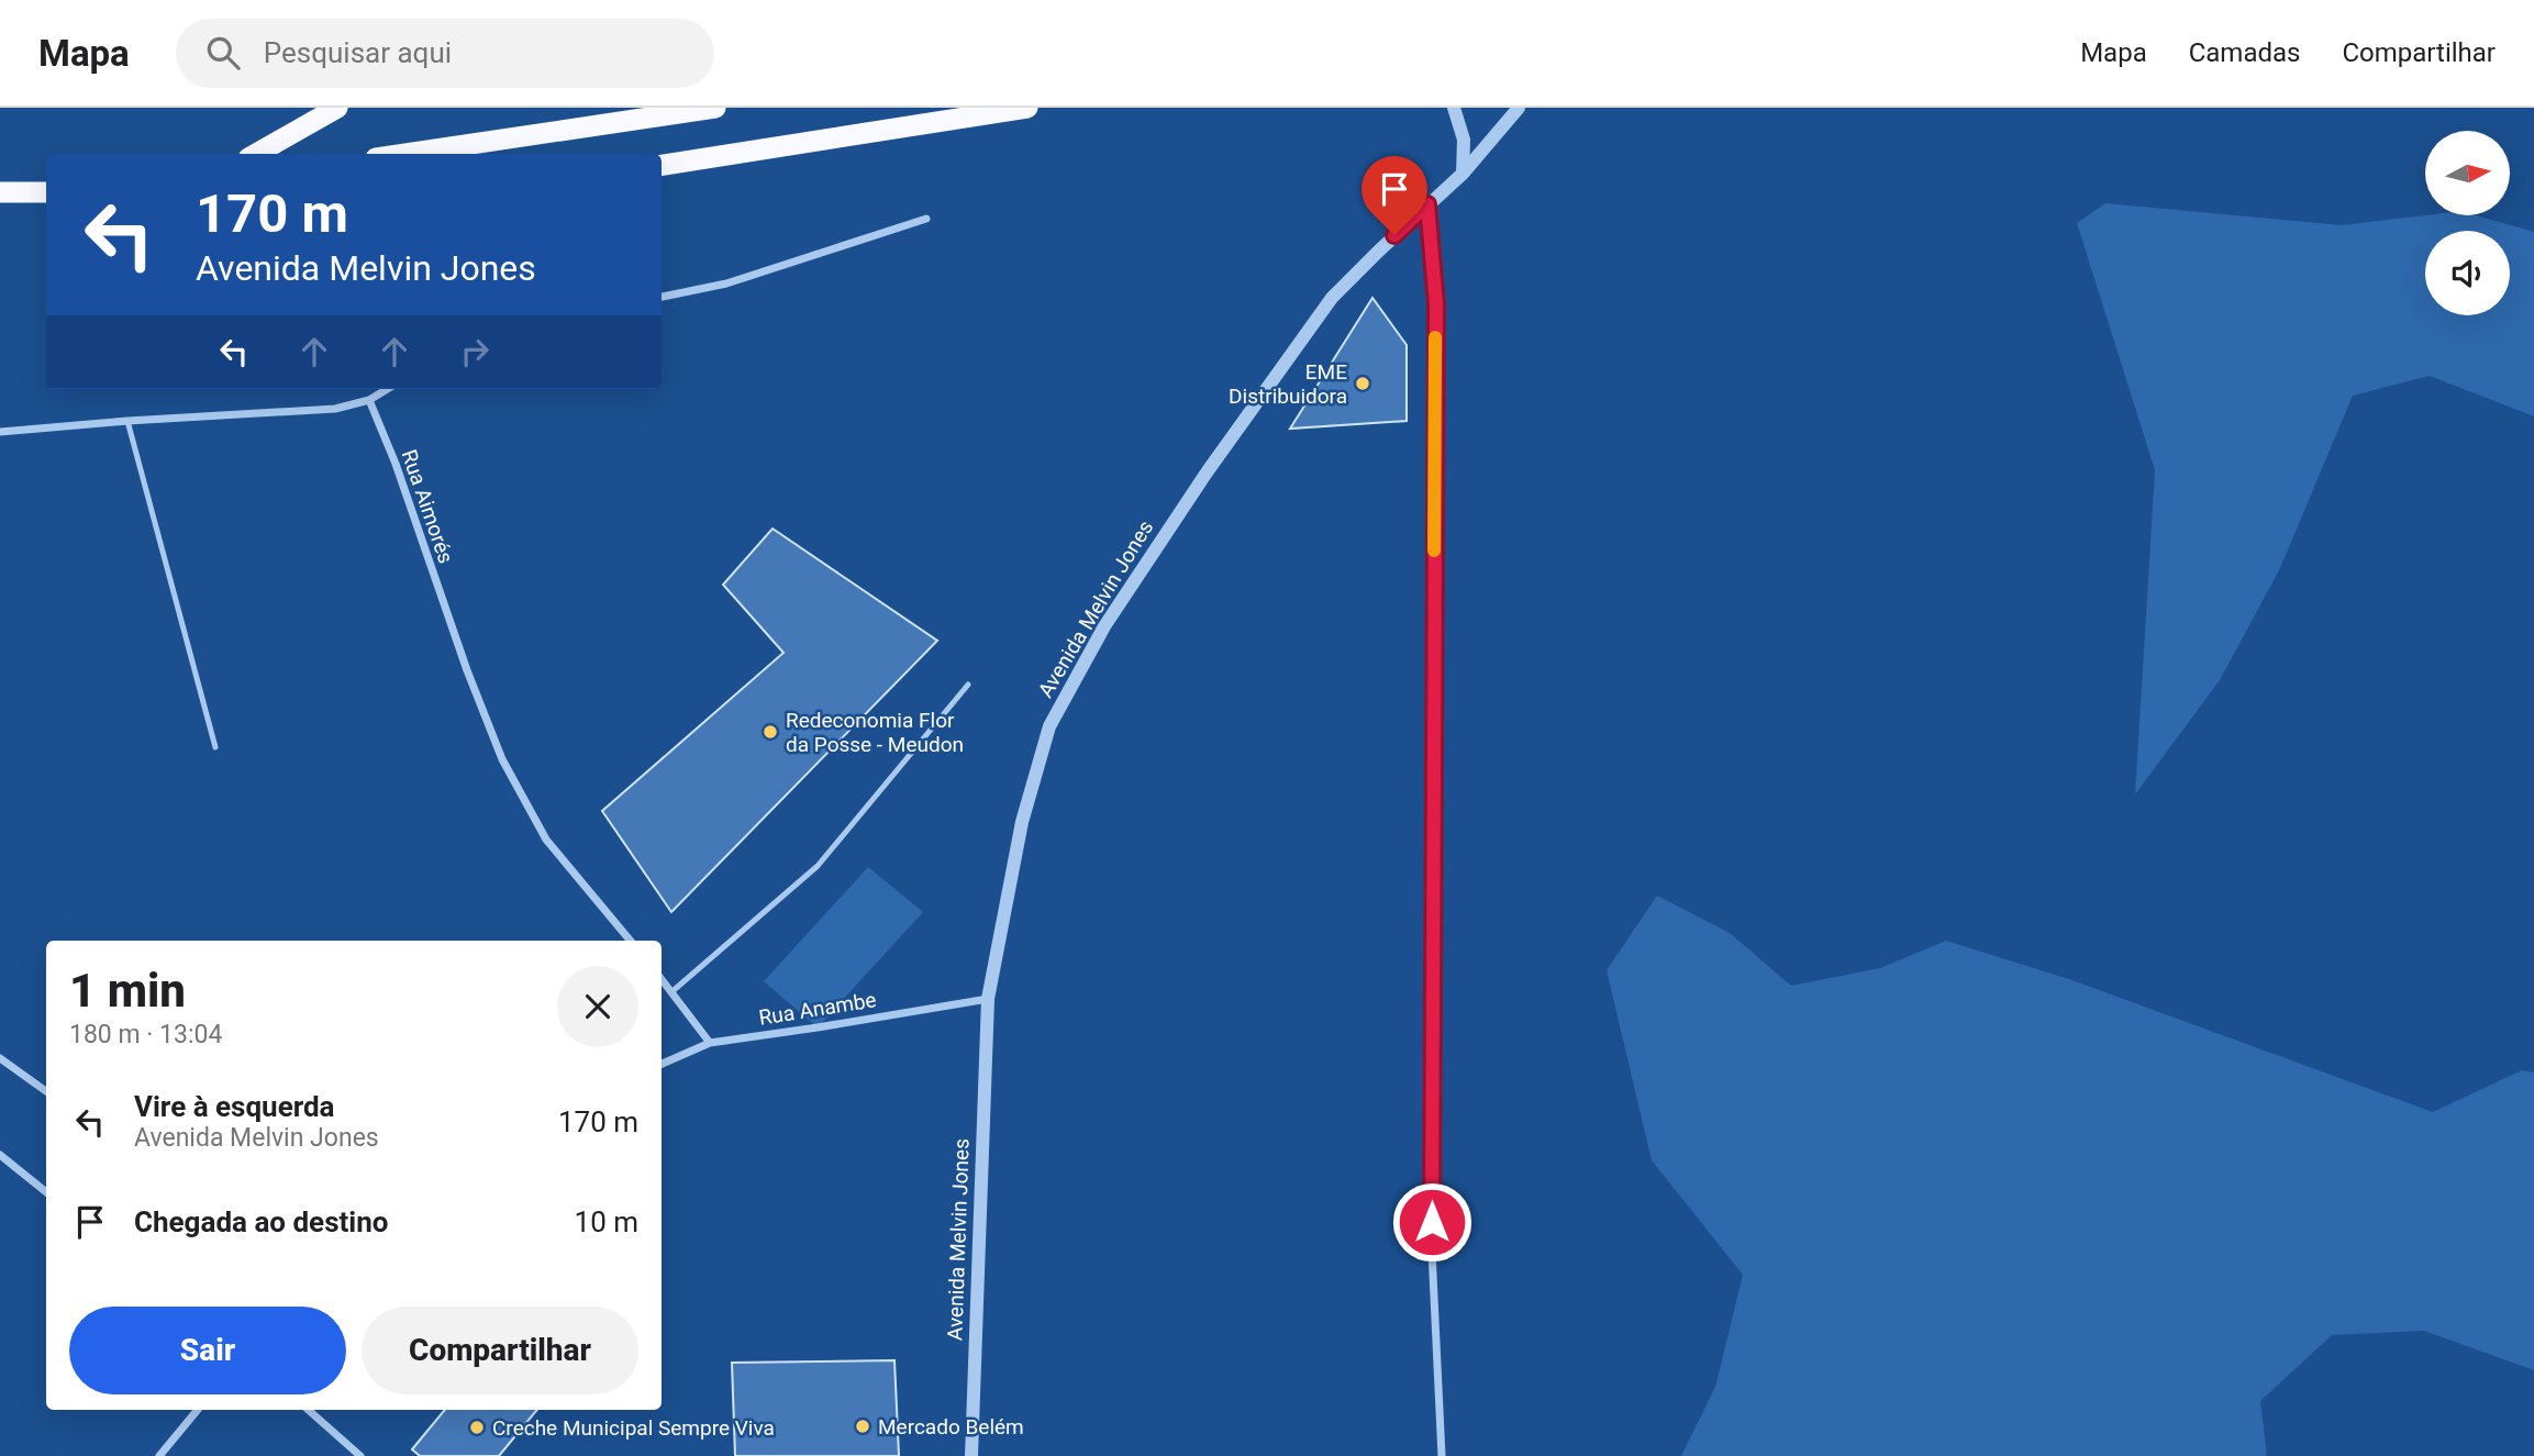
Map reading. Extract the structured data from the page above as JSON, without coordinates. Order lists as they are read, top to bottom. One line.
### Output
{"streets":{"street":["Rua Aimorés","Avenida Melvin Jones","Rua Anambe"]},"crossings":[["Avenida Melvin Jones","Rua Anambe"]],"places":["EME Distribuidora","Redeconomia Flor da Posse - Meudon","Mercado Belém","Creche Municipal Sempre Viva"],"north":"right","page":{"header":"Mapa","search":"Pesquisar aqui","nav":["Mapa","Camadas","Compartilhar"],"turn":["170 m","Avenida Melvin Jones"],"heading":["1 min","180 m · 13:04"],"list":[{"name":"Vire à esquerda","note":"Avenida Melvin Jones","value":"170 m"},{"name":"Chegada ao destino","value":"10 m"}],"buttons":["Sair","Compartilhar"]}}
